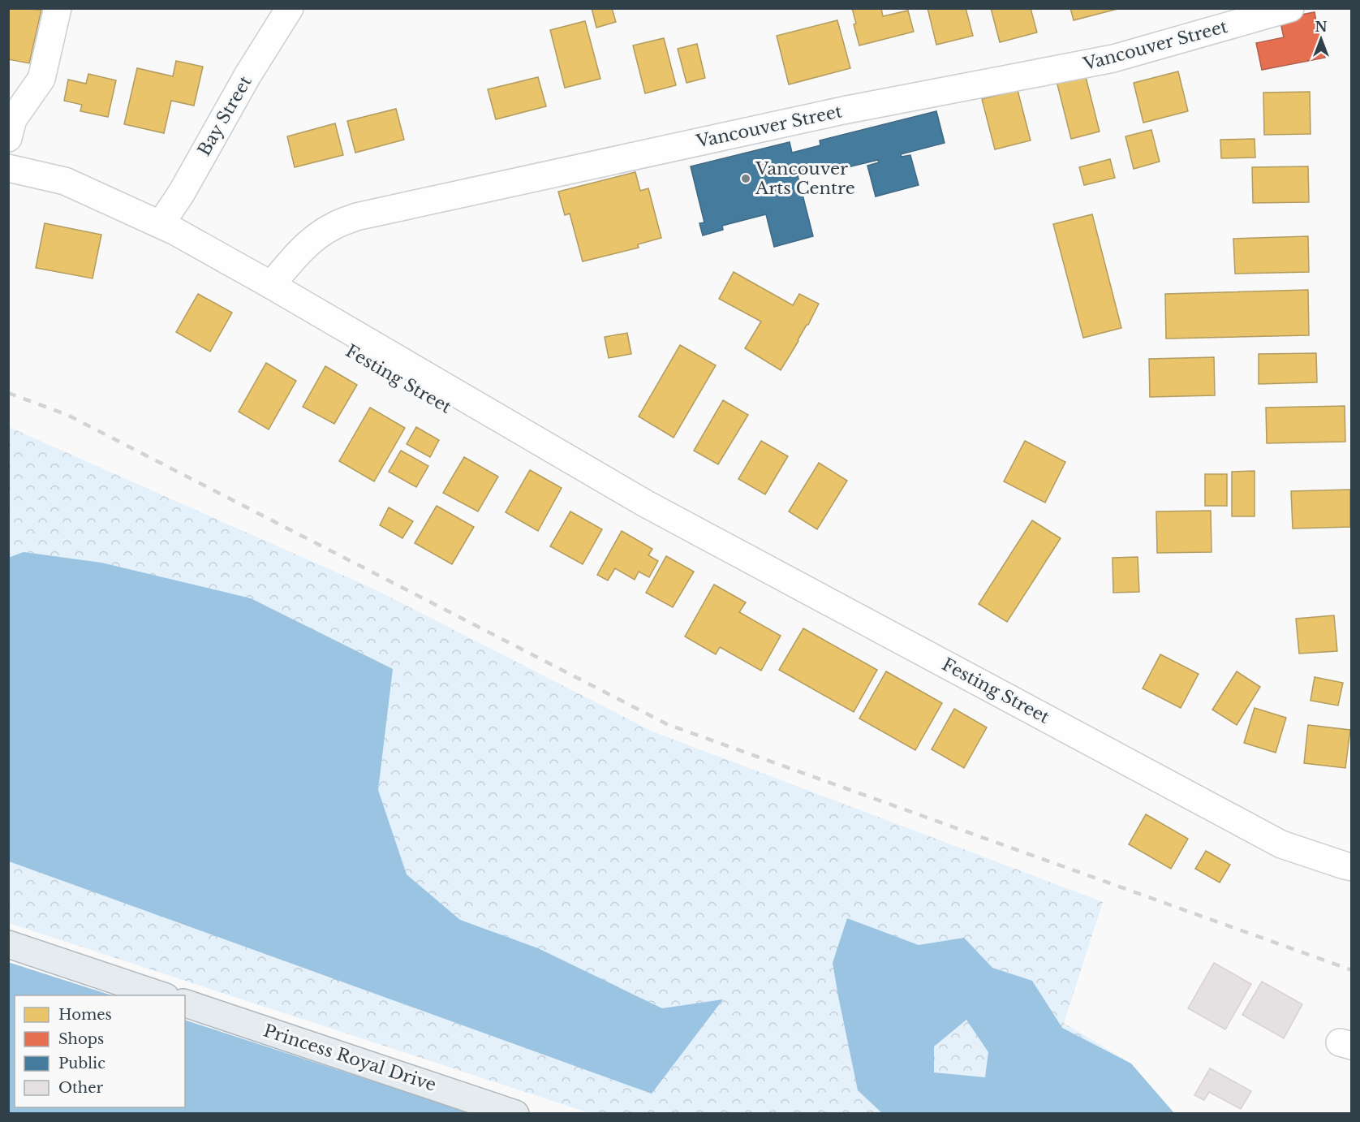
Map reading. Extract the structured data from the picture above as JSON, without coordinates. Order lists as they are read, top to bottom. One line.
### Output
{"streets":{"main road":["Princess Royal Drive"],"street":["Vancouver Street","Bay Street","Festing Street"]},"crossings":[["Vancouver Street","Festing Street"],["Bay Street","Festing Street"]],"places":["Vancouver Arts Centre"],"legend":["Homes","Shops","Public","Other"],"north":"top"}
